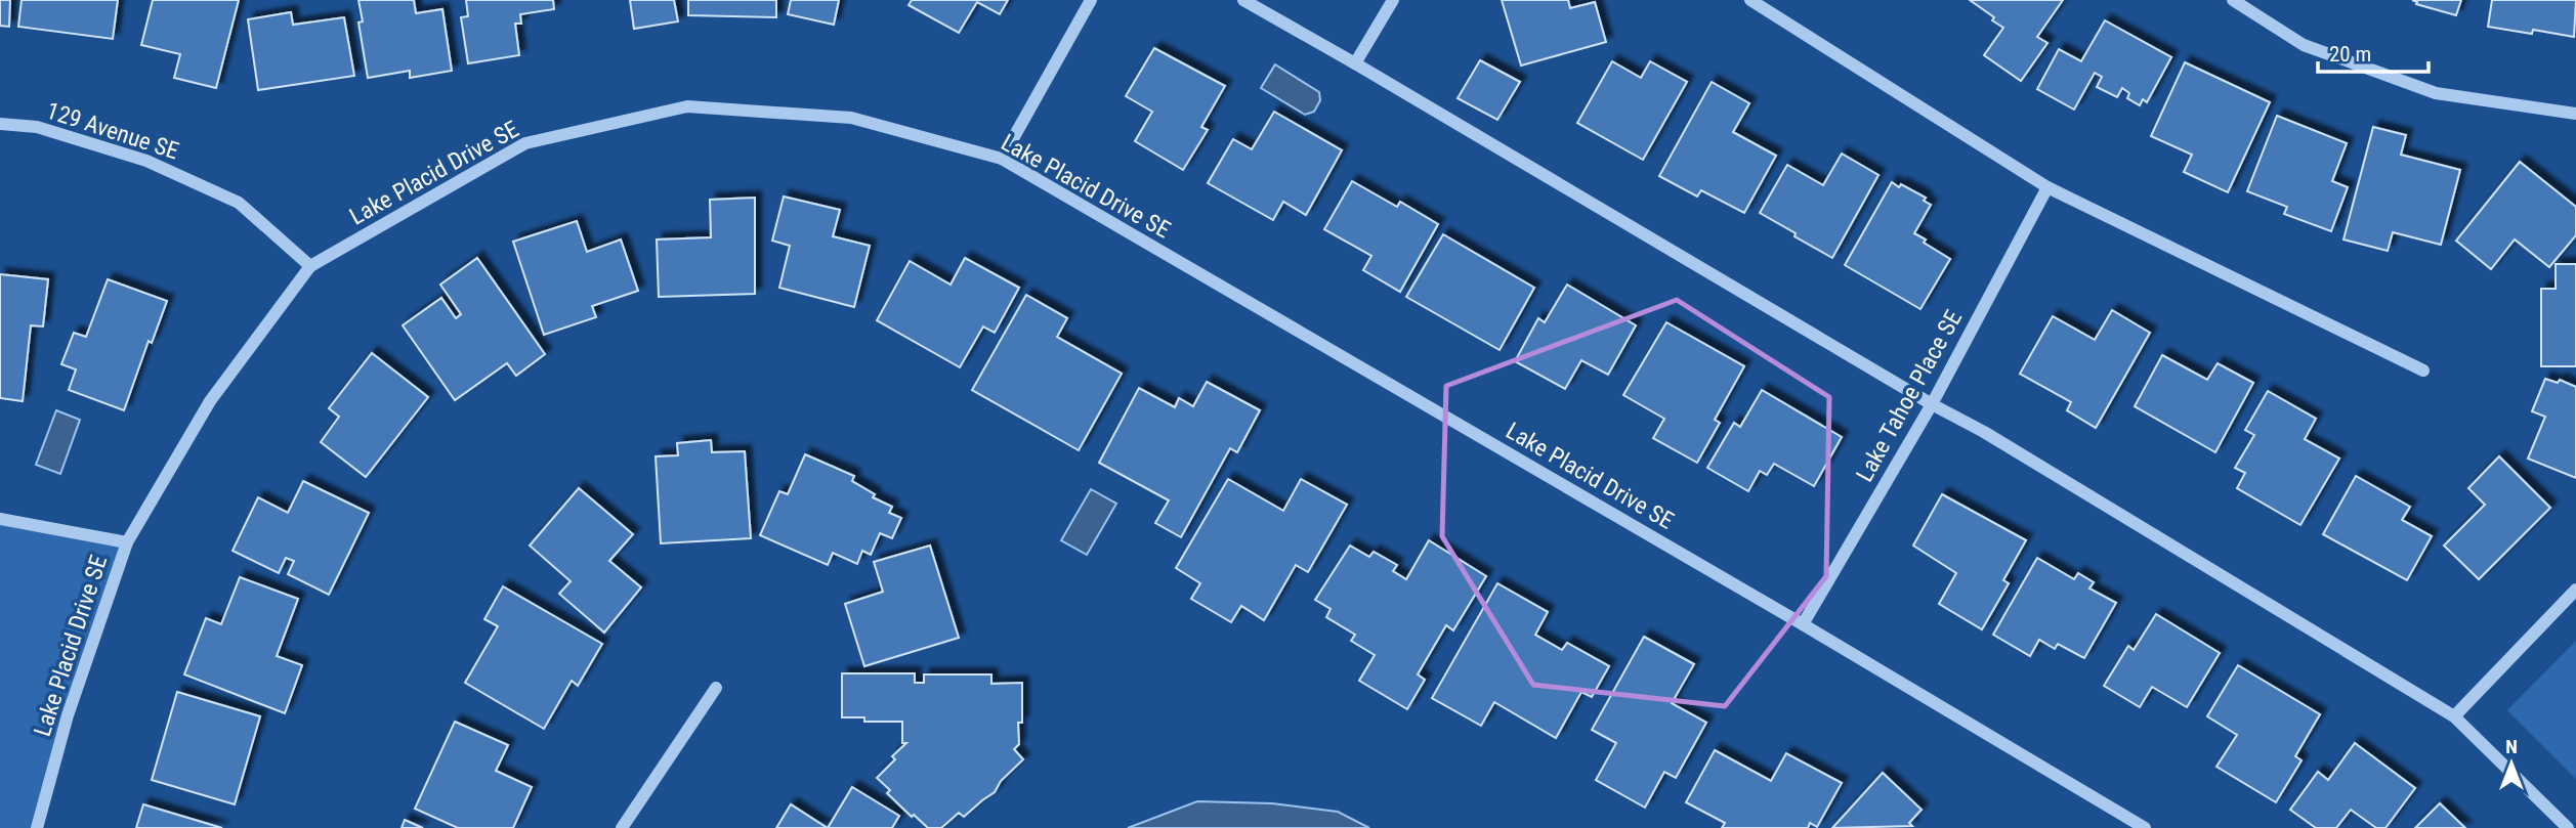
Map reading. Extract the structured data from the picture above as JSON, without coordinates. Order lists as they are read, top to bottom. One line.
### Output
{"streets":{"street":["129 Avenue SE","Lake Placid Drive SE","Lake Tahoe Place SE"]},"crossings":[["129 Avenue SE","Lake Placid Drive SE"],["Lake Placid Drive SE","Lake Tahoe Place SE"]],"scale_bar":"20 m","north":"top"}
